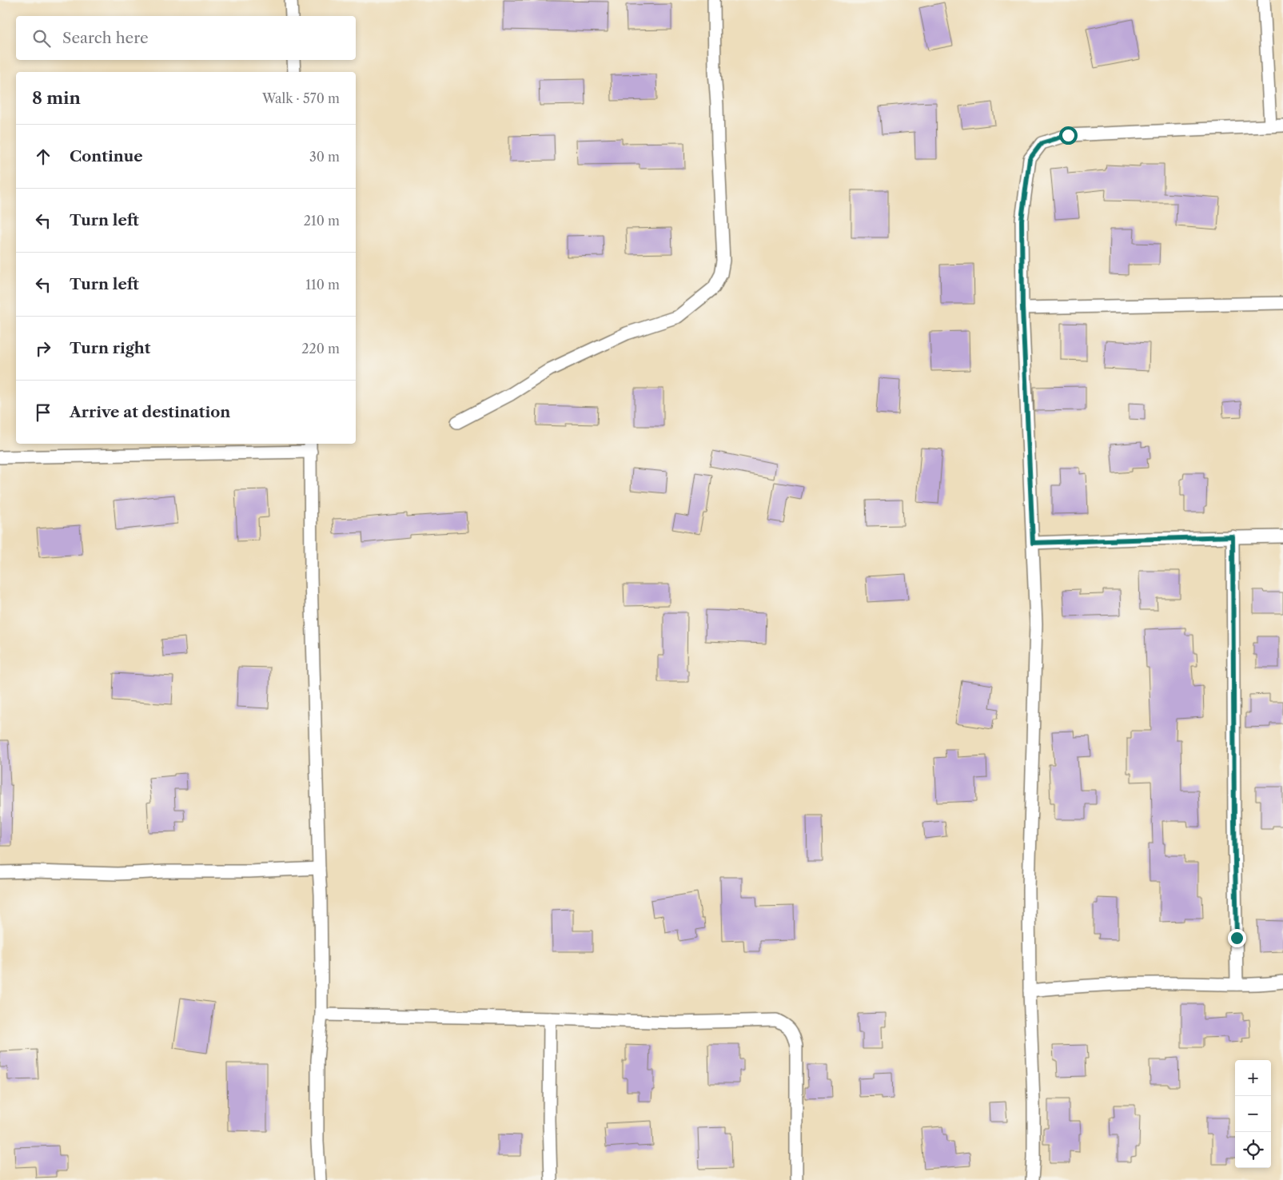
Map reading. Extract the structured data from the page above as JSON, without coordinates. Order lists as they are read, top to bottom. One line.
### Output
{"page":{"search":"Search here","heading":["8 min","Walk · 570 m"],"list":[["Continue","30 m"],["Turn left","210 m"],["Turn left","110 m"],["Turn right","220 m"],"Arrive at destination"],"map_buttons":["+","−"]}}
